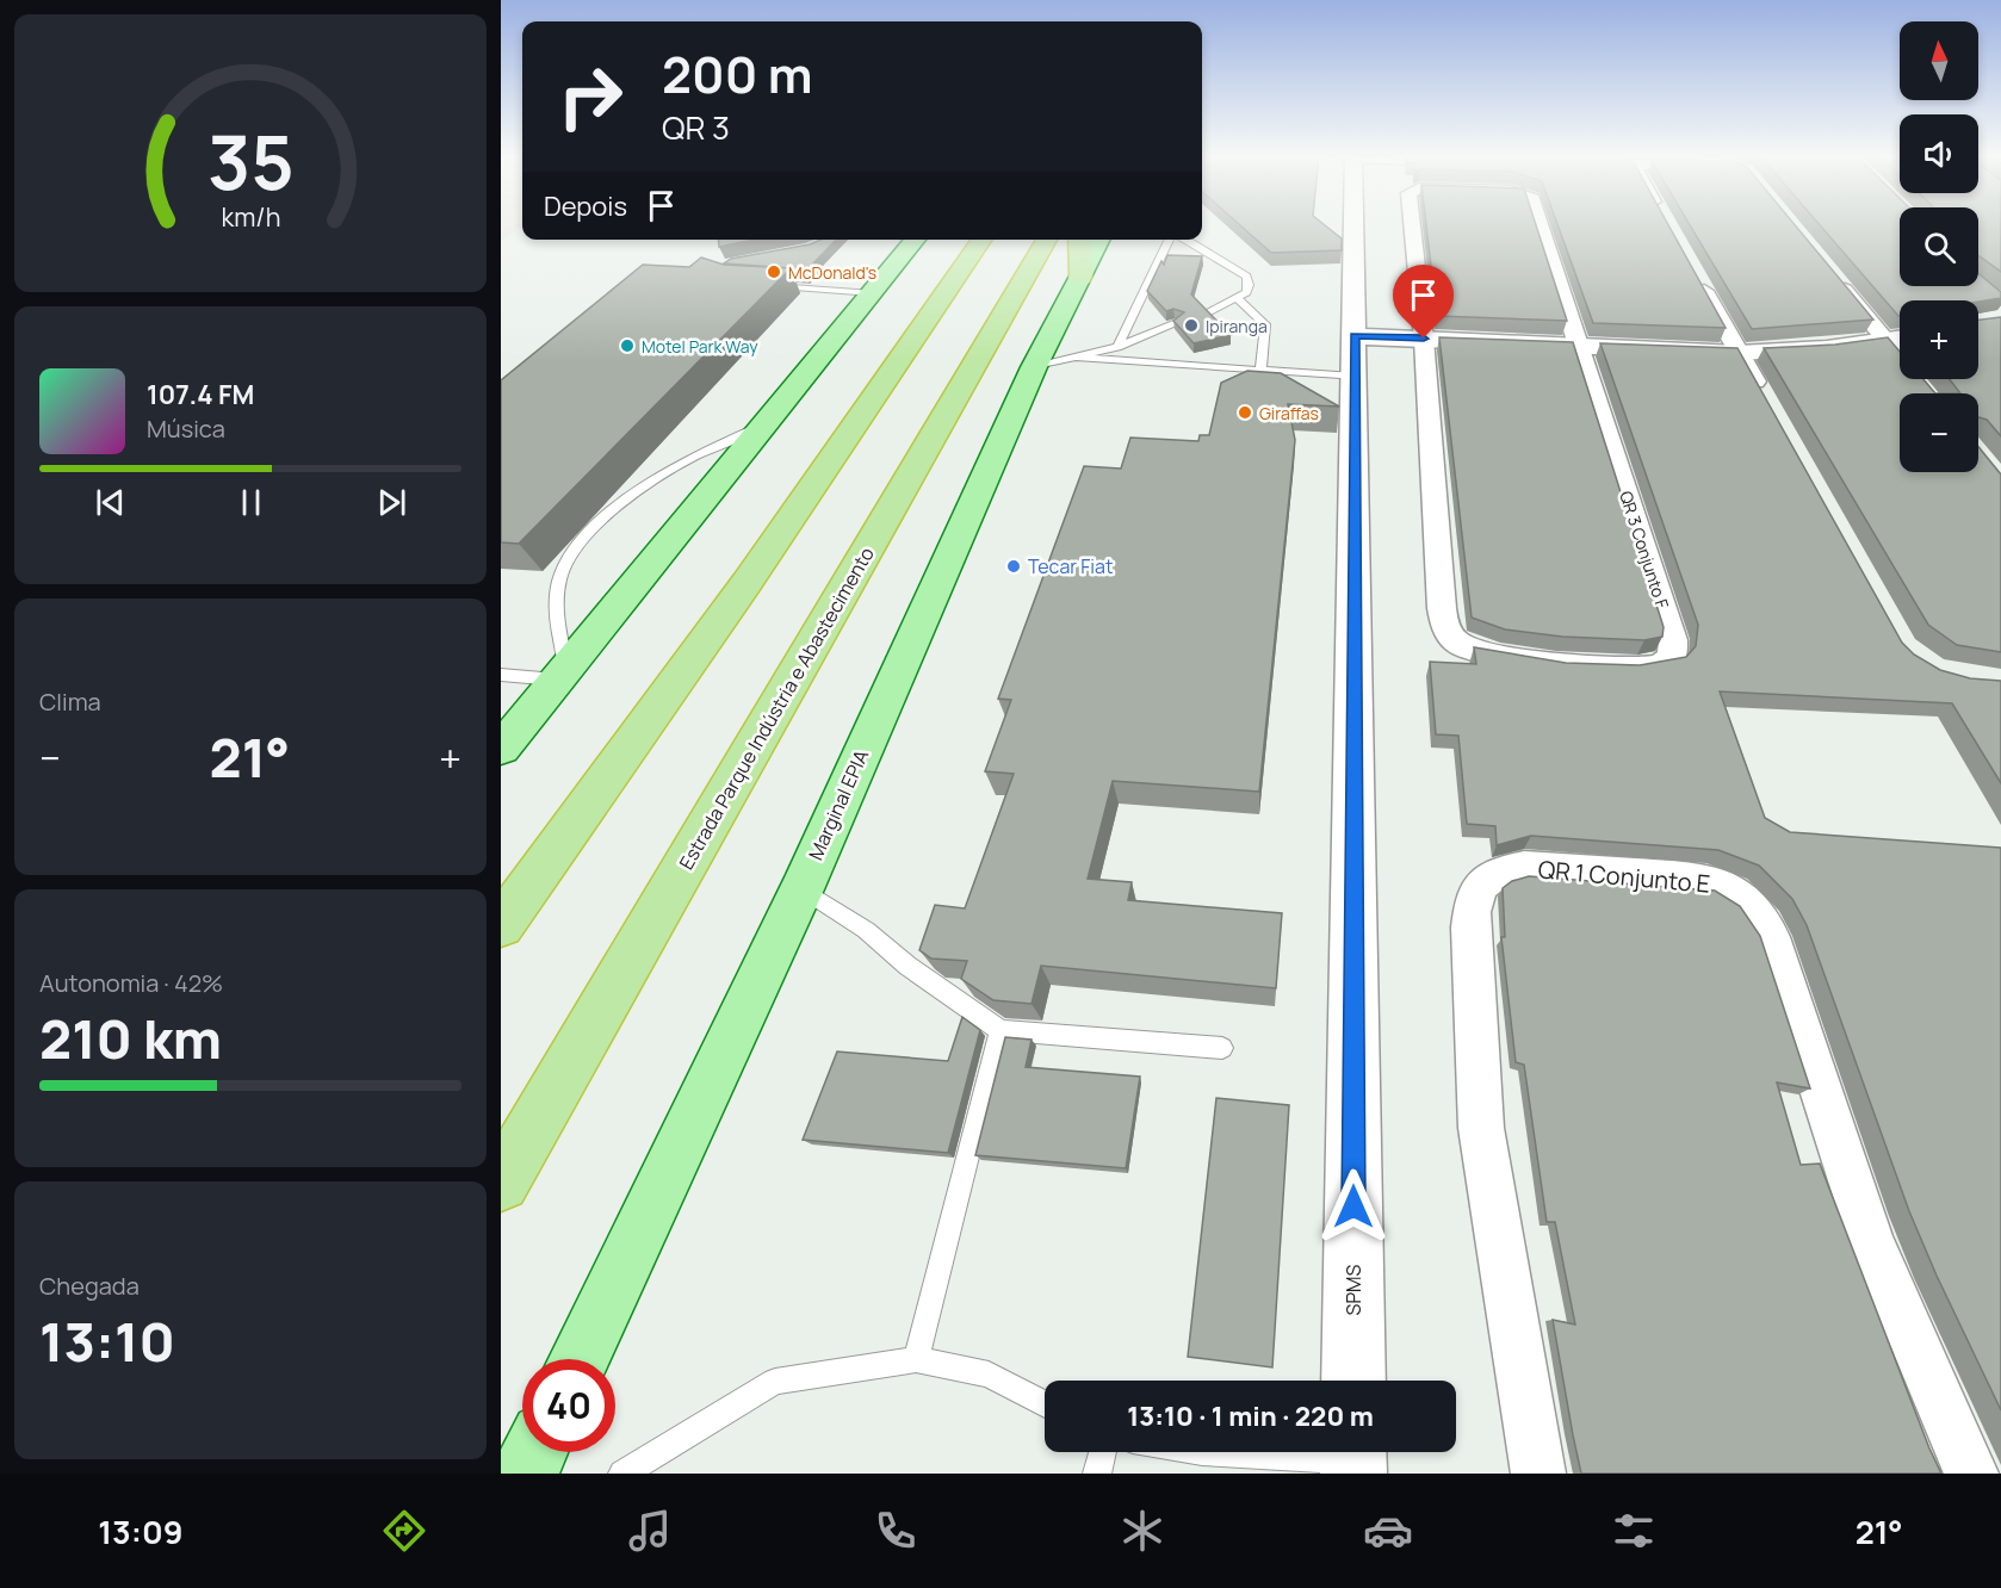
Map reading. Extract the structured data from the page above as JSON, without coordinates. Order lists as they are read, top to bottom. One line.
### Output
{"streets":{"highway":["Estrada Parque Indústria e Abastecimento"],"main road":["Marginal EPIA"],"street":["QR 3 Conjunto F","QR 1 Conjunto E","SPMS"]},"places":["McDonald's","Ipiranga","Motel Park Way","Giraffas","Tecar Fiat"],"north":"top","page":{"map_buttons":["+","−"],"turn":["200 m","QR 3"],"then":"Depois","song":["107.4 FM","Música"],"tile":["Clima",["Autonomia · 42%","210 km"],["Chegada","13:10"]],"heat":["−","21°","+"],"limit":"40","trip":"13:10 · 1 min · 220 m","tabs":["13:09","21°"],"gauge":["35","km/h"]}}
